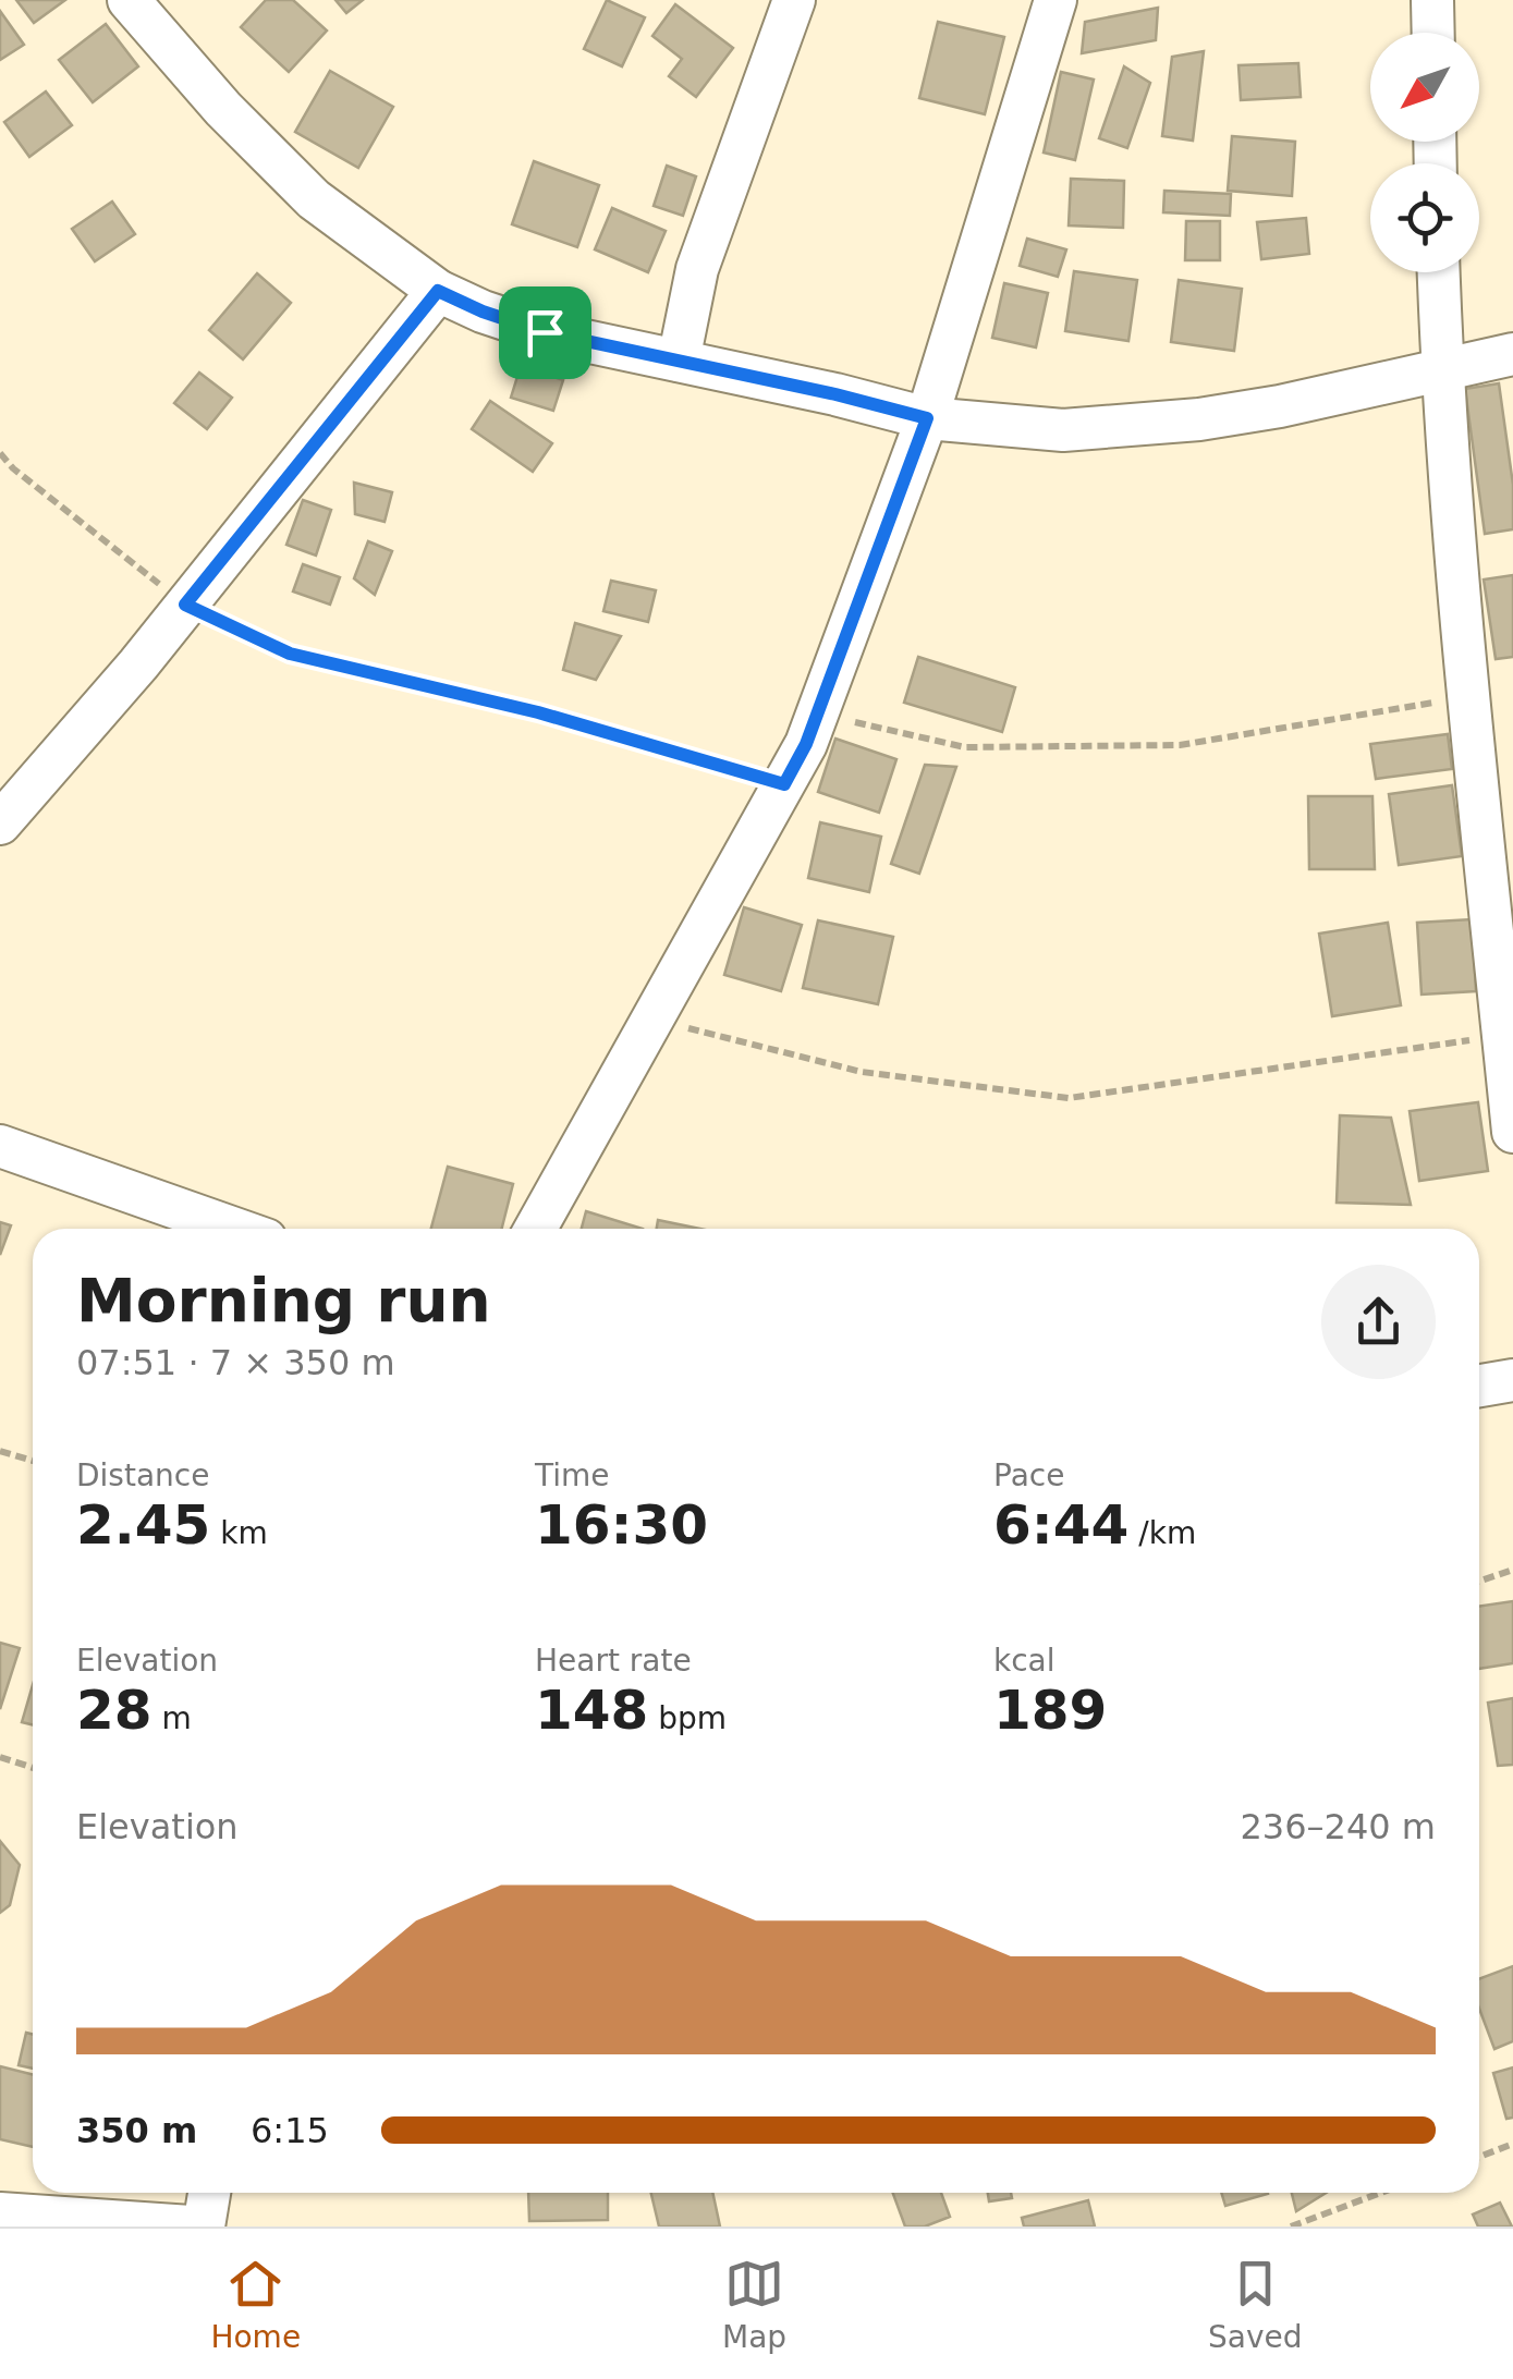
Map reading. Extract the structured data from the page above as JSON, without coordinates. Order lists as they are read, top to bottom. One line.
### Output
{"north":"bottom left","page":{"heading":["Morning run","07:51 · 7 × 350 m"],"stats":[["Distance","2.45 km"],["Time","16:30"],["Pace","6:44 /km"],["Elevation","28 m"],["Heart rate","148 bpm"],["kcal","189"]],"chart":["Elevation","236–240 m"],"list":[{"name":"350 m","note":"6:15"}],"tabs":["Home","Map","Saved"]}}
